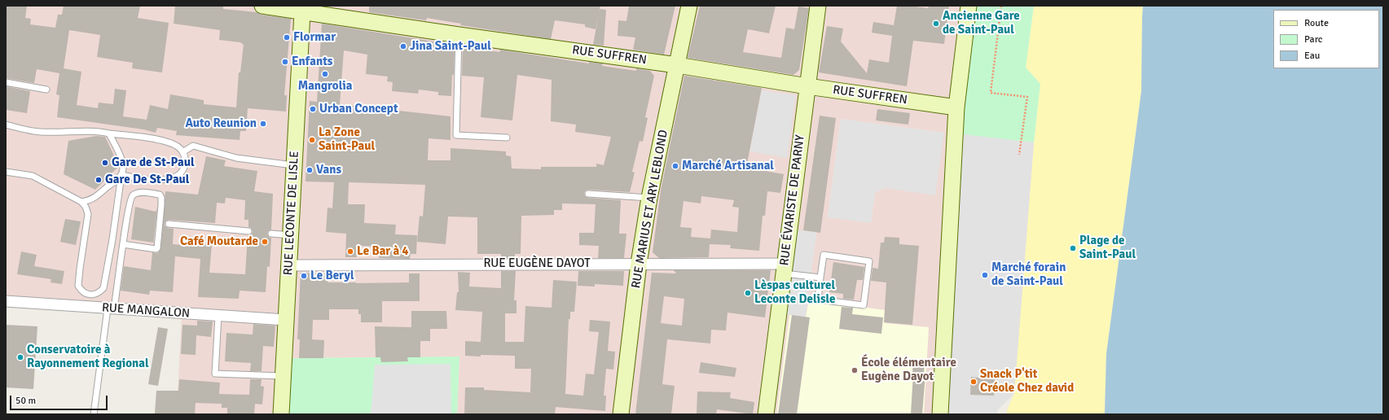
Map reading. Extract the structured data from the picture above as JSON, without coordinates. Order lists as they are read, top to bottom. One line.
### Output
{"streets":{"street":["RUE SUFFREN","RUE ÉVARISTE DE PARNY","RUE MARIUS ET ARY LEBLOND","RUE LECONTE DE LISLE","RUE EUGÈNE DAYOT","RUE MANGALON"]},"crossings":[["RUE SUFFREN","RUE ÉVARISTE DE PARNY"],["RUE SUFFREN","RUE MARIUS ET ARY LEBLOND"],["RUE SUFFREN","RUE LECONTE DE LISLE"],["RUE ÉVARISTE DE PARNY","RUE EUGÈNE DAYOT"],["RUE MARIUS ET ARY LEBLOND","RUE EUGÈNE DAYOT"],["RUE LECONTE DE LISLE","RUE EUGÈNE DAYOT"],["RUE LECONTE DE LISLE","RUE MANGALON"]],"places":["Ancienne Gare de Saint-Paul","Flormar","Jina Saint-Paul","Enfants","Mangrolia","Urban Concept","Auto Reunion","La Zone Saint-Paul","Gare de St-Paul","Marché Artisanal","Vans","Gare De St-Paul","Café Moutarde","Plage de Saint-Paul","Le Bar à 4","Marché forain de Saint-Paul","Le Beryl","Lèspas culturel Leconte Delisle","Conservatoire à Rayonnement Regional","École élémentaire Eugène Dayot","Snack P'tit Créole Chez david"],"legend":["Route","Parc","Eau"],"scale_bar":"50 m"}
